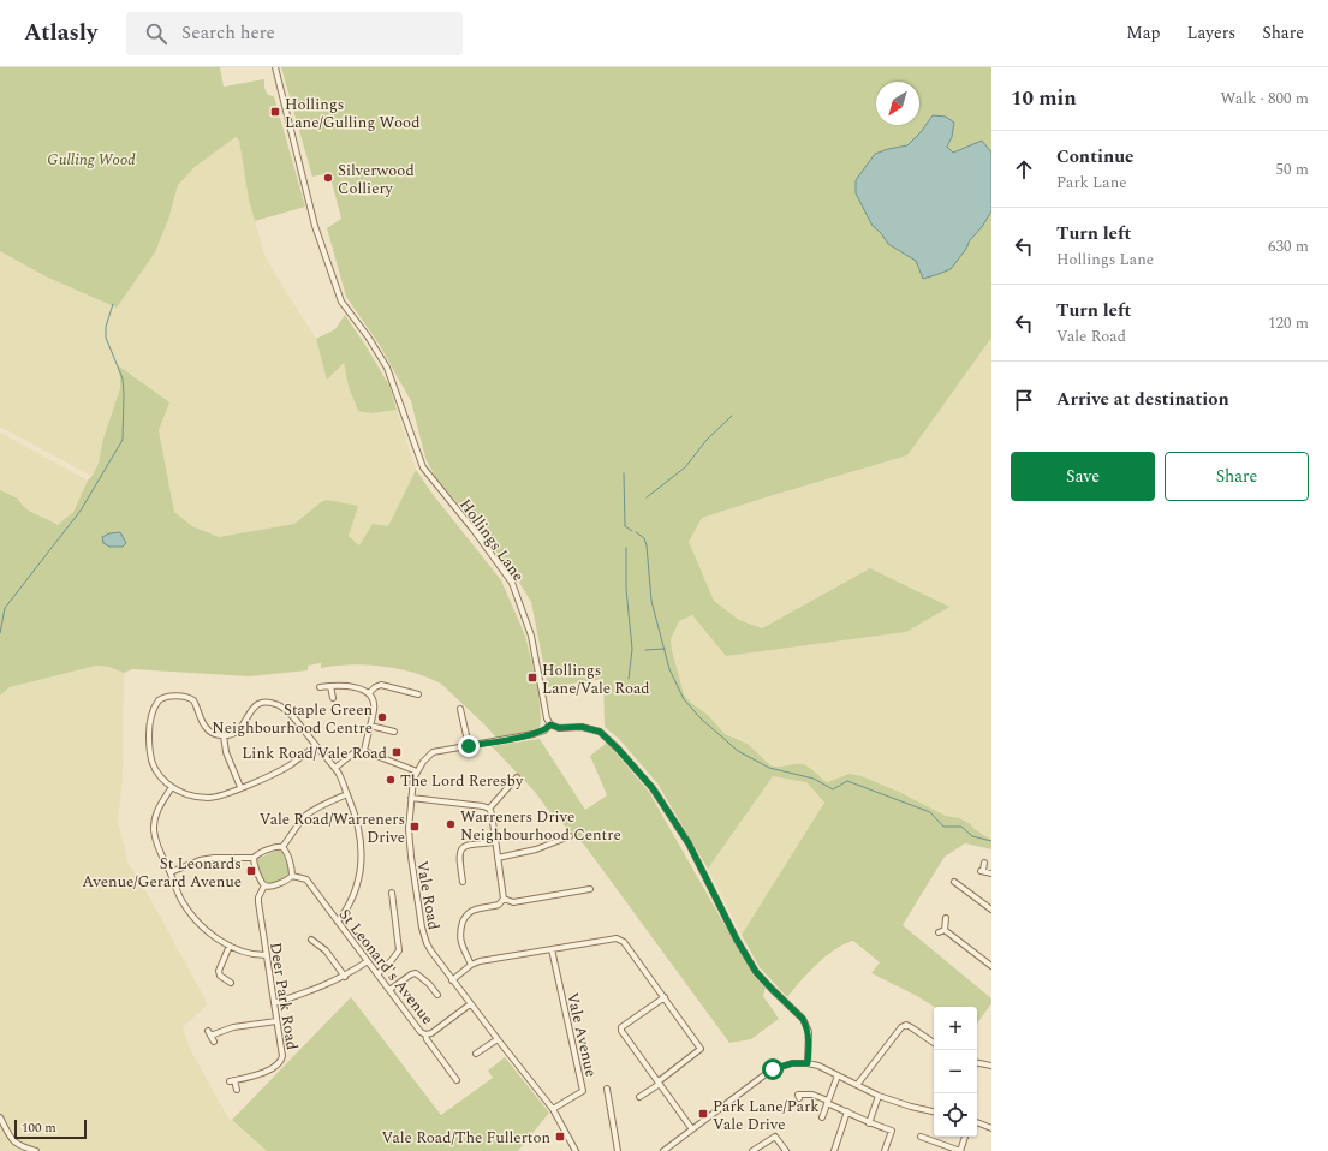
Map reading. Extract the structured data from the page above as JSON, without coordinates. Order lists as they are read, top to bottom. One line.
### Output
{"streets":{"street":["Hollings Lane","Vale Road","St Leonard's Avenue","Deer Park Road","Vale Avenue"]},"crossings":[["Hollings Lane","Vale Road"],["Vale Road","Vale Avenue"],["St Leonard's Avenue","Deer Park Road"]],"parks":["Gulling Wood"],"places":{"transit":["Hollings Lane/Gulling Wood","Hollings Lane/Vale Road","Link Road/Vale Road","Vale Road/Warreners Drive","St Leonards Avenue/Gerard Avenue","Park Lane/Park Vale Drive","Vale Road/The Fullerton"],"other":["Silverwood Colliery","Staple Green Neighbourhood Centre","The Lord Reresby","Warreners Drive Neighbourhood Centre"]},"scale_bar":"100 m","north":"bottom left","page":{"header":"Atlasly","search":"Search here","nav":["Map","Layers","Share"],"heading":["10 min","Walk · 800 m"],"list":[["Continue","Park Lane","50 m"],["Turn left","Hollings Lane","630 m"],["Turn left","Vale Road","120 m"],"Arrive at destination"],"buttons":["Save","Share"],"map_buttons":["+","−"],"scale":"100 m"}}
